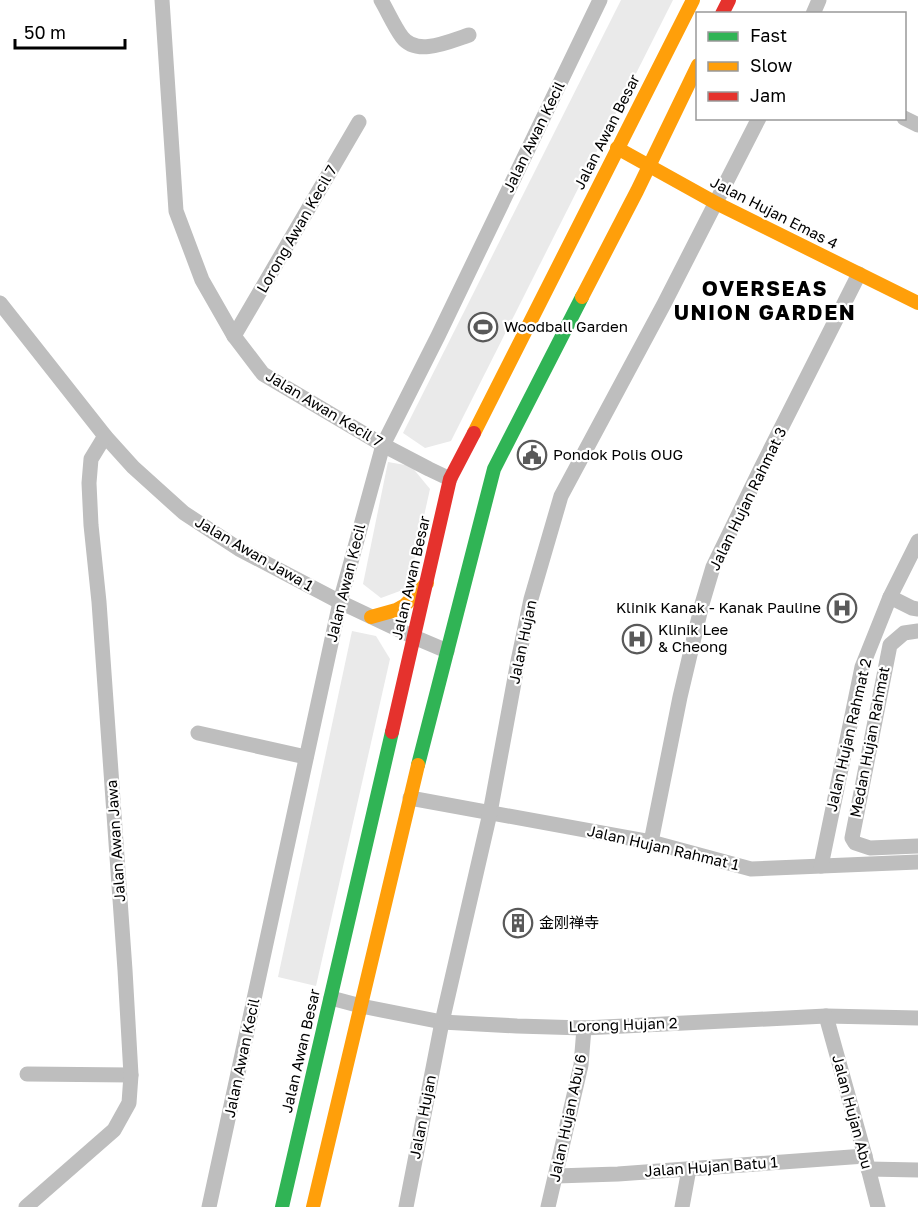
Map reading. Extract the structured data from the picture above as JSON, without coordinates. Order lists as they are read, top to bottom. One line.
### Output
{"streets":{"main road":["Jalan Awan Besar","Jalan Hujan Emas 4"],"street":["Jalan Awan Kecil","Lorong Awan Kecil 7","Jalan Awan Kecil 7","Jalan Hujan Rahmat 3","Jalan Awan Jawa 1","Jalan Hujan","Jalan Hujan Rahmat 2","Medan Hujan Rahmat","Jalan Awan Jawa","Jalan Hujan Rahmat 1","Lorong Hujan 2","Jalan Hujan Abu","Jalan Hujan Abu 6","Jalan Hujan Batu 1"]},"crossings":[["Jalan Awan Besar","Jalan Hujan Emas 4"],["Jalan Awan Besar","Jalan Awan Kecil 7"],["Jalan Awan Besar","Jalan Awan Jawa 1"],["Jalan Awan Besar","Lorong Hujan 2"],["Jalan Awan Kecil","Jalan Awan Kecil 7"],["Jalan Awan Kecil","Jalan Awan Jawa 1"],["Jalan Hujan Emas 4","Jalan Hujan Rahmat 3"],["Jalan Hujan Emas 4","Jalan Hujan"],["Lorong Awan Kecil 7","Jalan Awan Kecil 7"],["Jalan Hujan Rahmat 3","Jalan Hujan Rahmat 1"],["Jalan Awan Jawa 1","Jalan Awan Jawa"],["Jalan Hujan","Jalan Hujan Rahmat 1"],["Jalan Hujan","Lorong Hujan 2"],["Jalan Hujan Rahmat 2","Jalan Hujan Rahmat 1"],["Lorong Hujan 2","Jalan Hujan Abu"],["Lorong Hujan 2","Jalan Hujan Abu 6"],["Jalan Hujan Abu","Jalan Hujan Batu 1"],["Jalan Hujan Abu 6","Jalan Hujan Batu 1"]],"districts":["OVERSEAS UNION GARDEN"],"places":{"sports":["Woodball Garden"],"public building":["Pondok Polis OUG"],"hospital":["Klinik Kanak - Kanak Pauline","Klinik Lee & Cheong"],"building":["金刚禅寺"]},"legend":["Fast","Slow","Jam"],"scale_bar":"50 m"}
